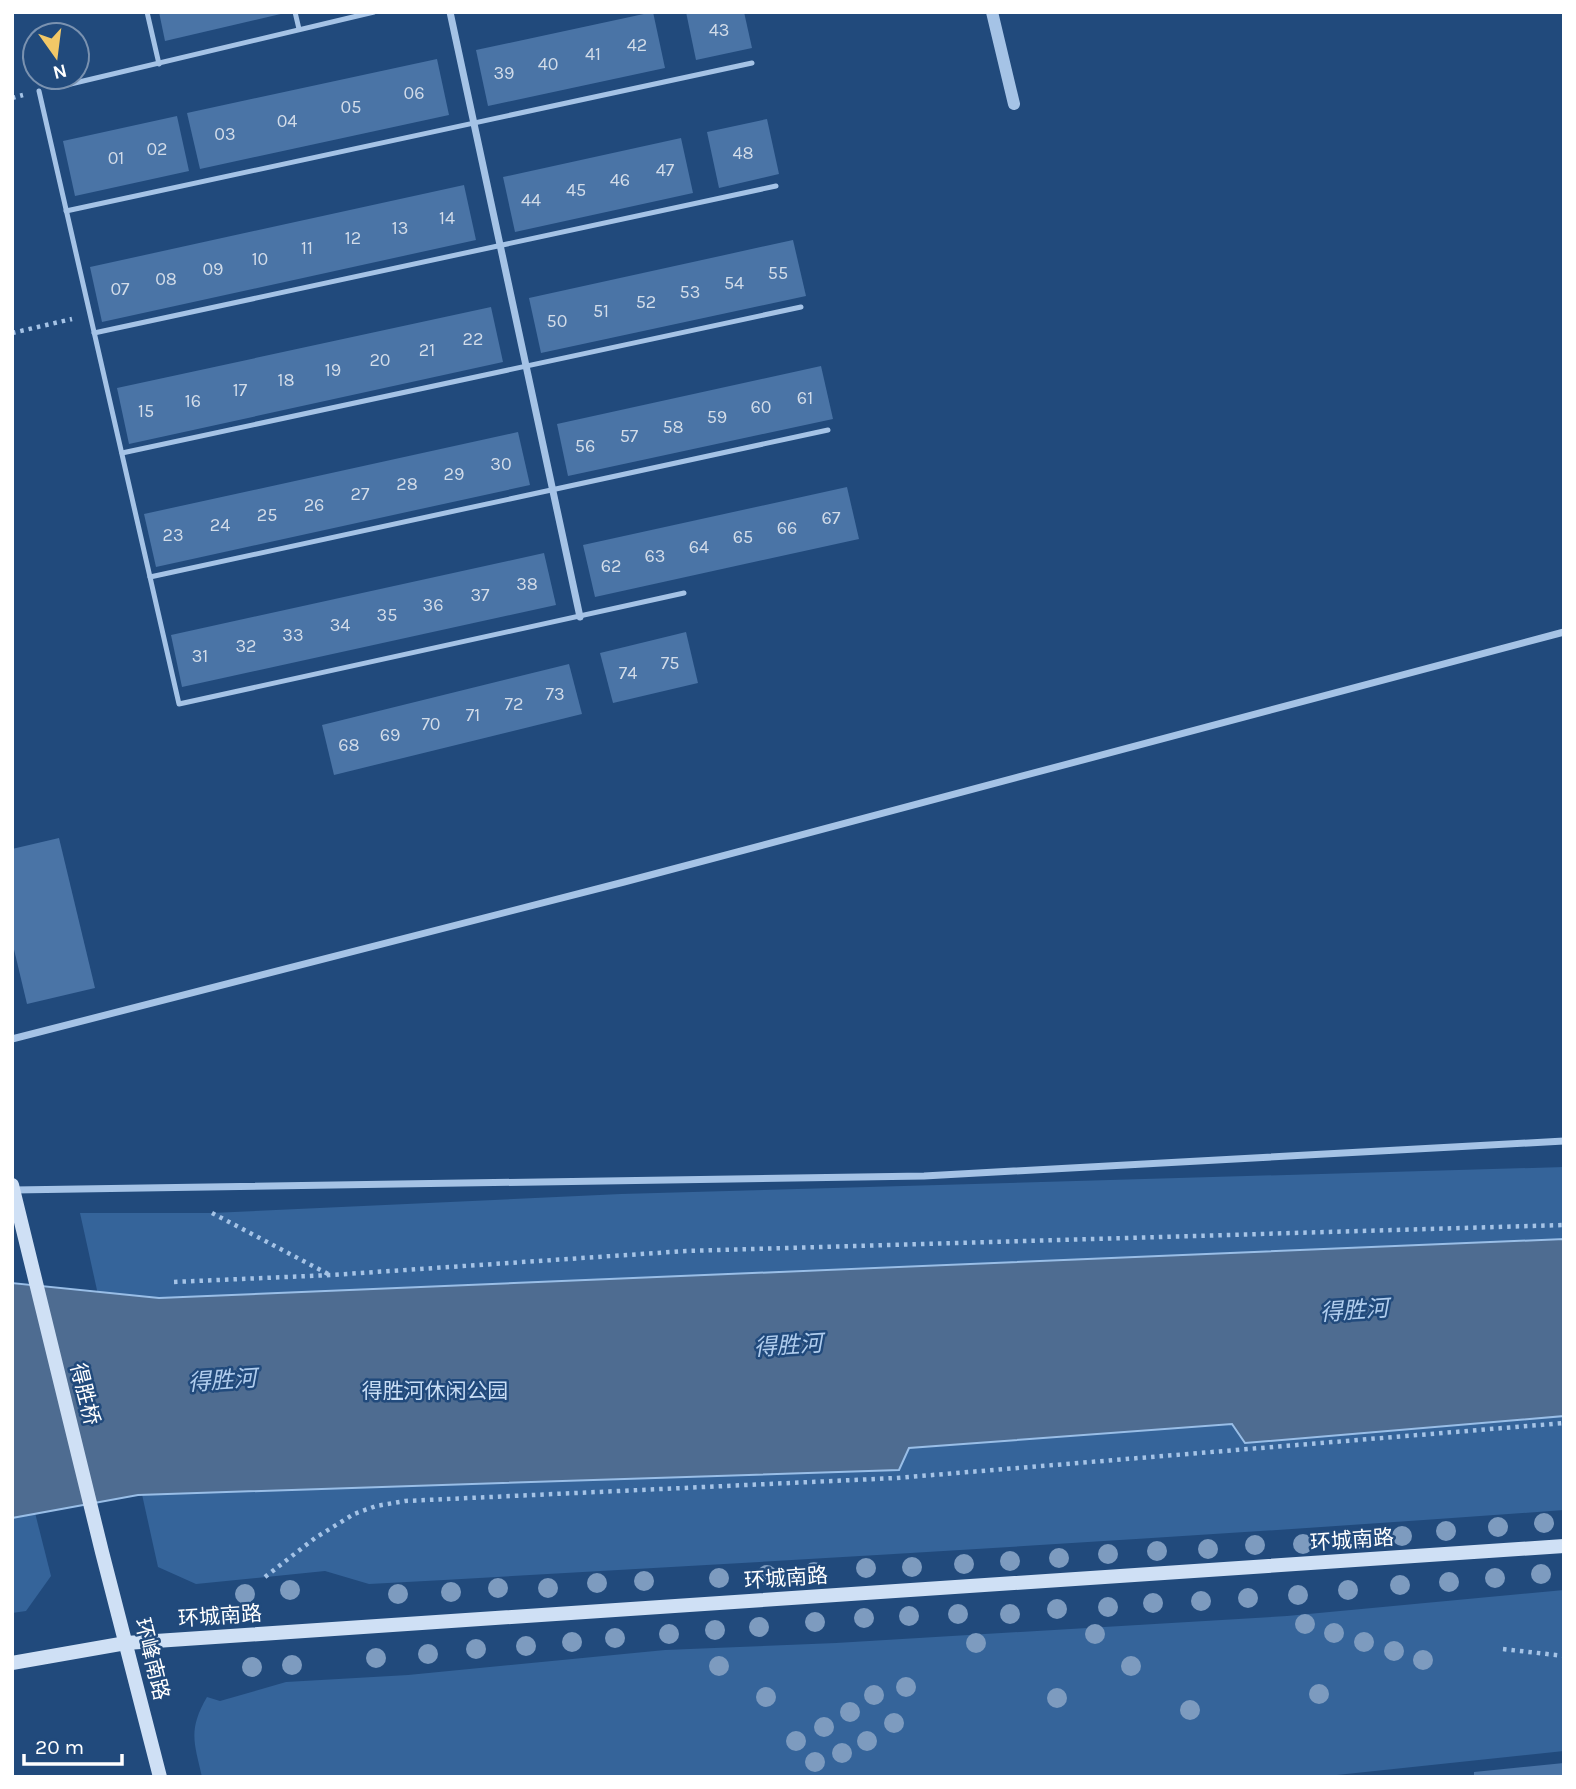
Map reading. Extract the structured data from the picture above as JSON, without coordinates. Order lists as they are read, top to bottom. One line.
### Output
{"streets":{"main road":["得胜桥","环城南路","环峰南路"]},"crossings":[["得胜桥","环峰南路"],["环城南路","环峰南路"]],"water":["得胜河"],"parks":["得胜河休闲公园"],"house_numbers":["43","42","41","40","39","06","05","04","03","02","48","01","47","46","45","44","14","13","12","11","10","09","55","08","54","07","53","52","51","50","22","21","20","19","18","17","61","16","60","15","59","58","57","56","30","29","28","27","26","25","67","24","66","23","65","64","63","62","38","37","36","35","34","33","32","31","75","74","73","72","71","70","69","68"],"scale_bar":"20 m","north":"bottom"}
